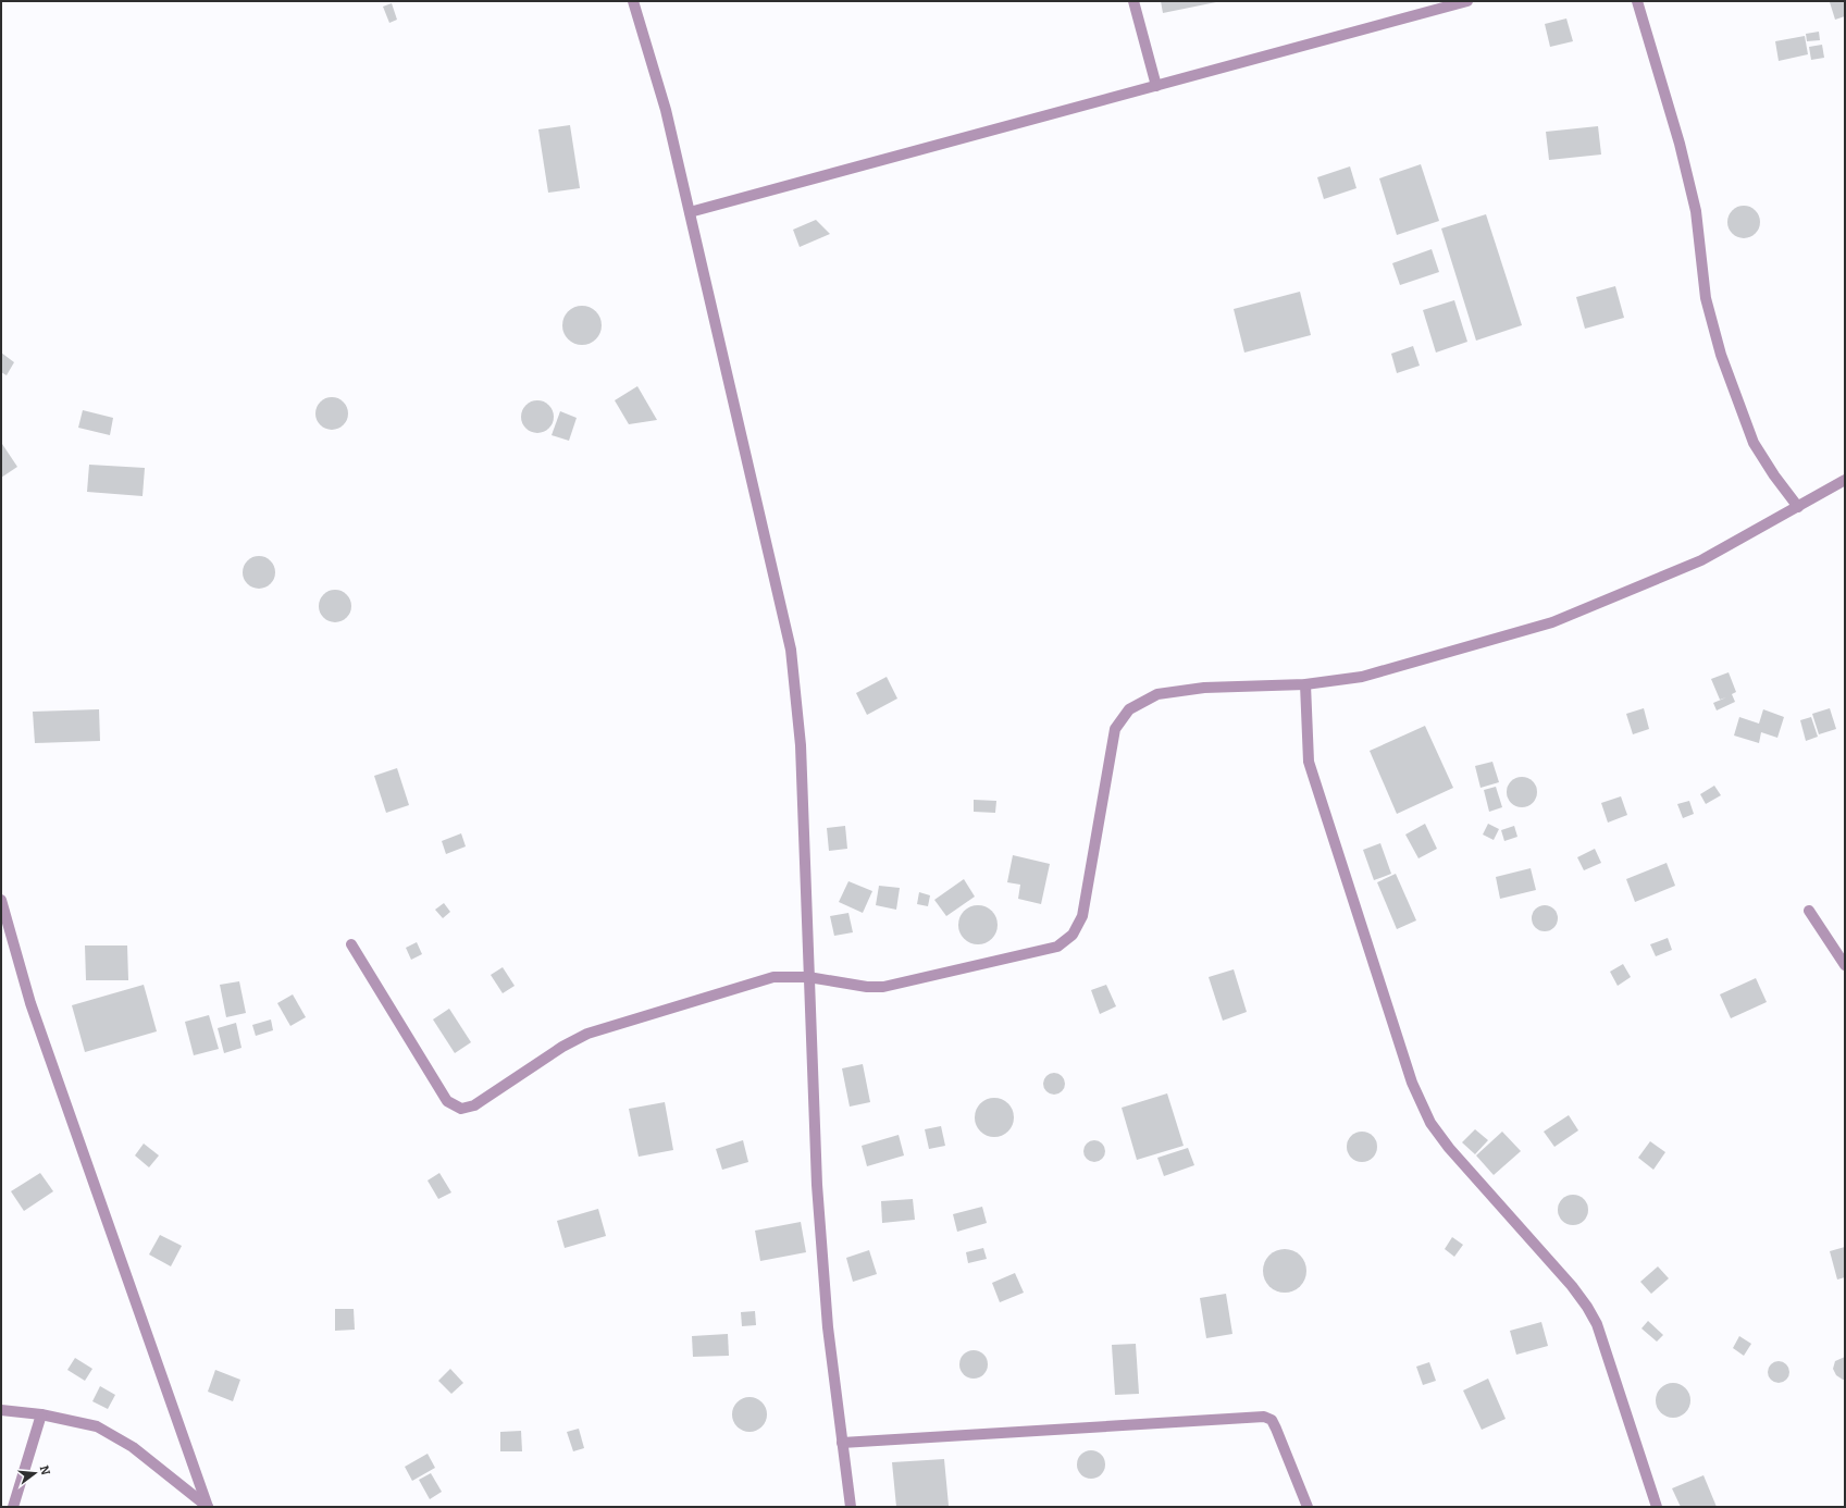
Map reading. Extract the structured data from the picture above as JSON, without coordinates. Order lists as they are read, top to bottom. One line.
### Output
{"north":"right"}
